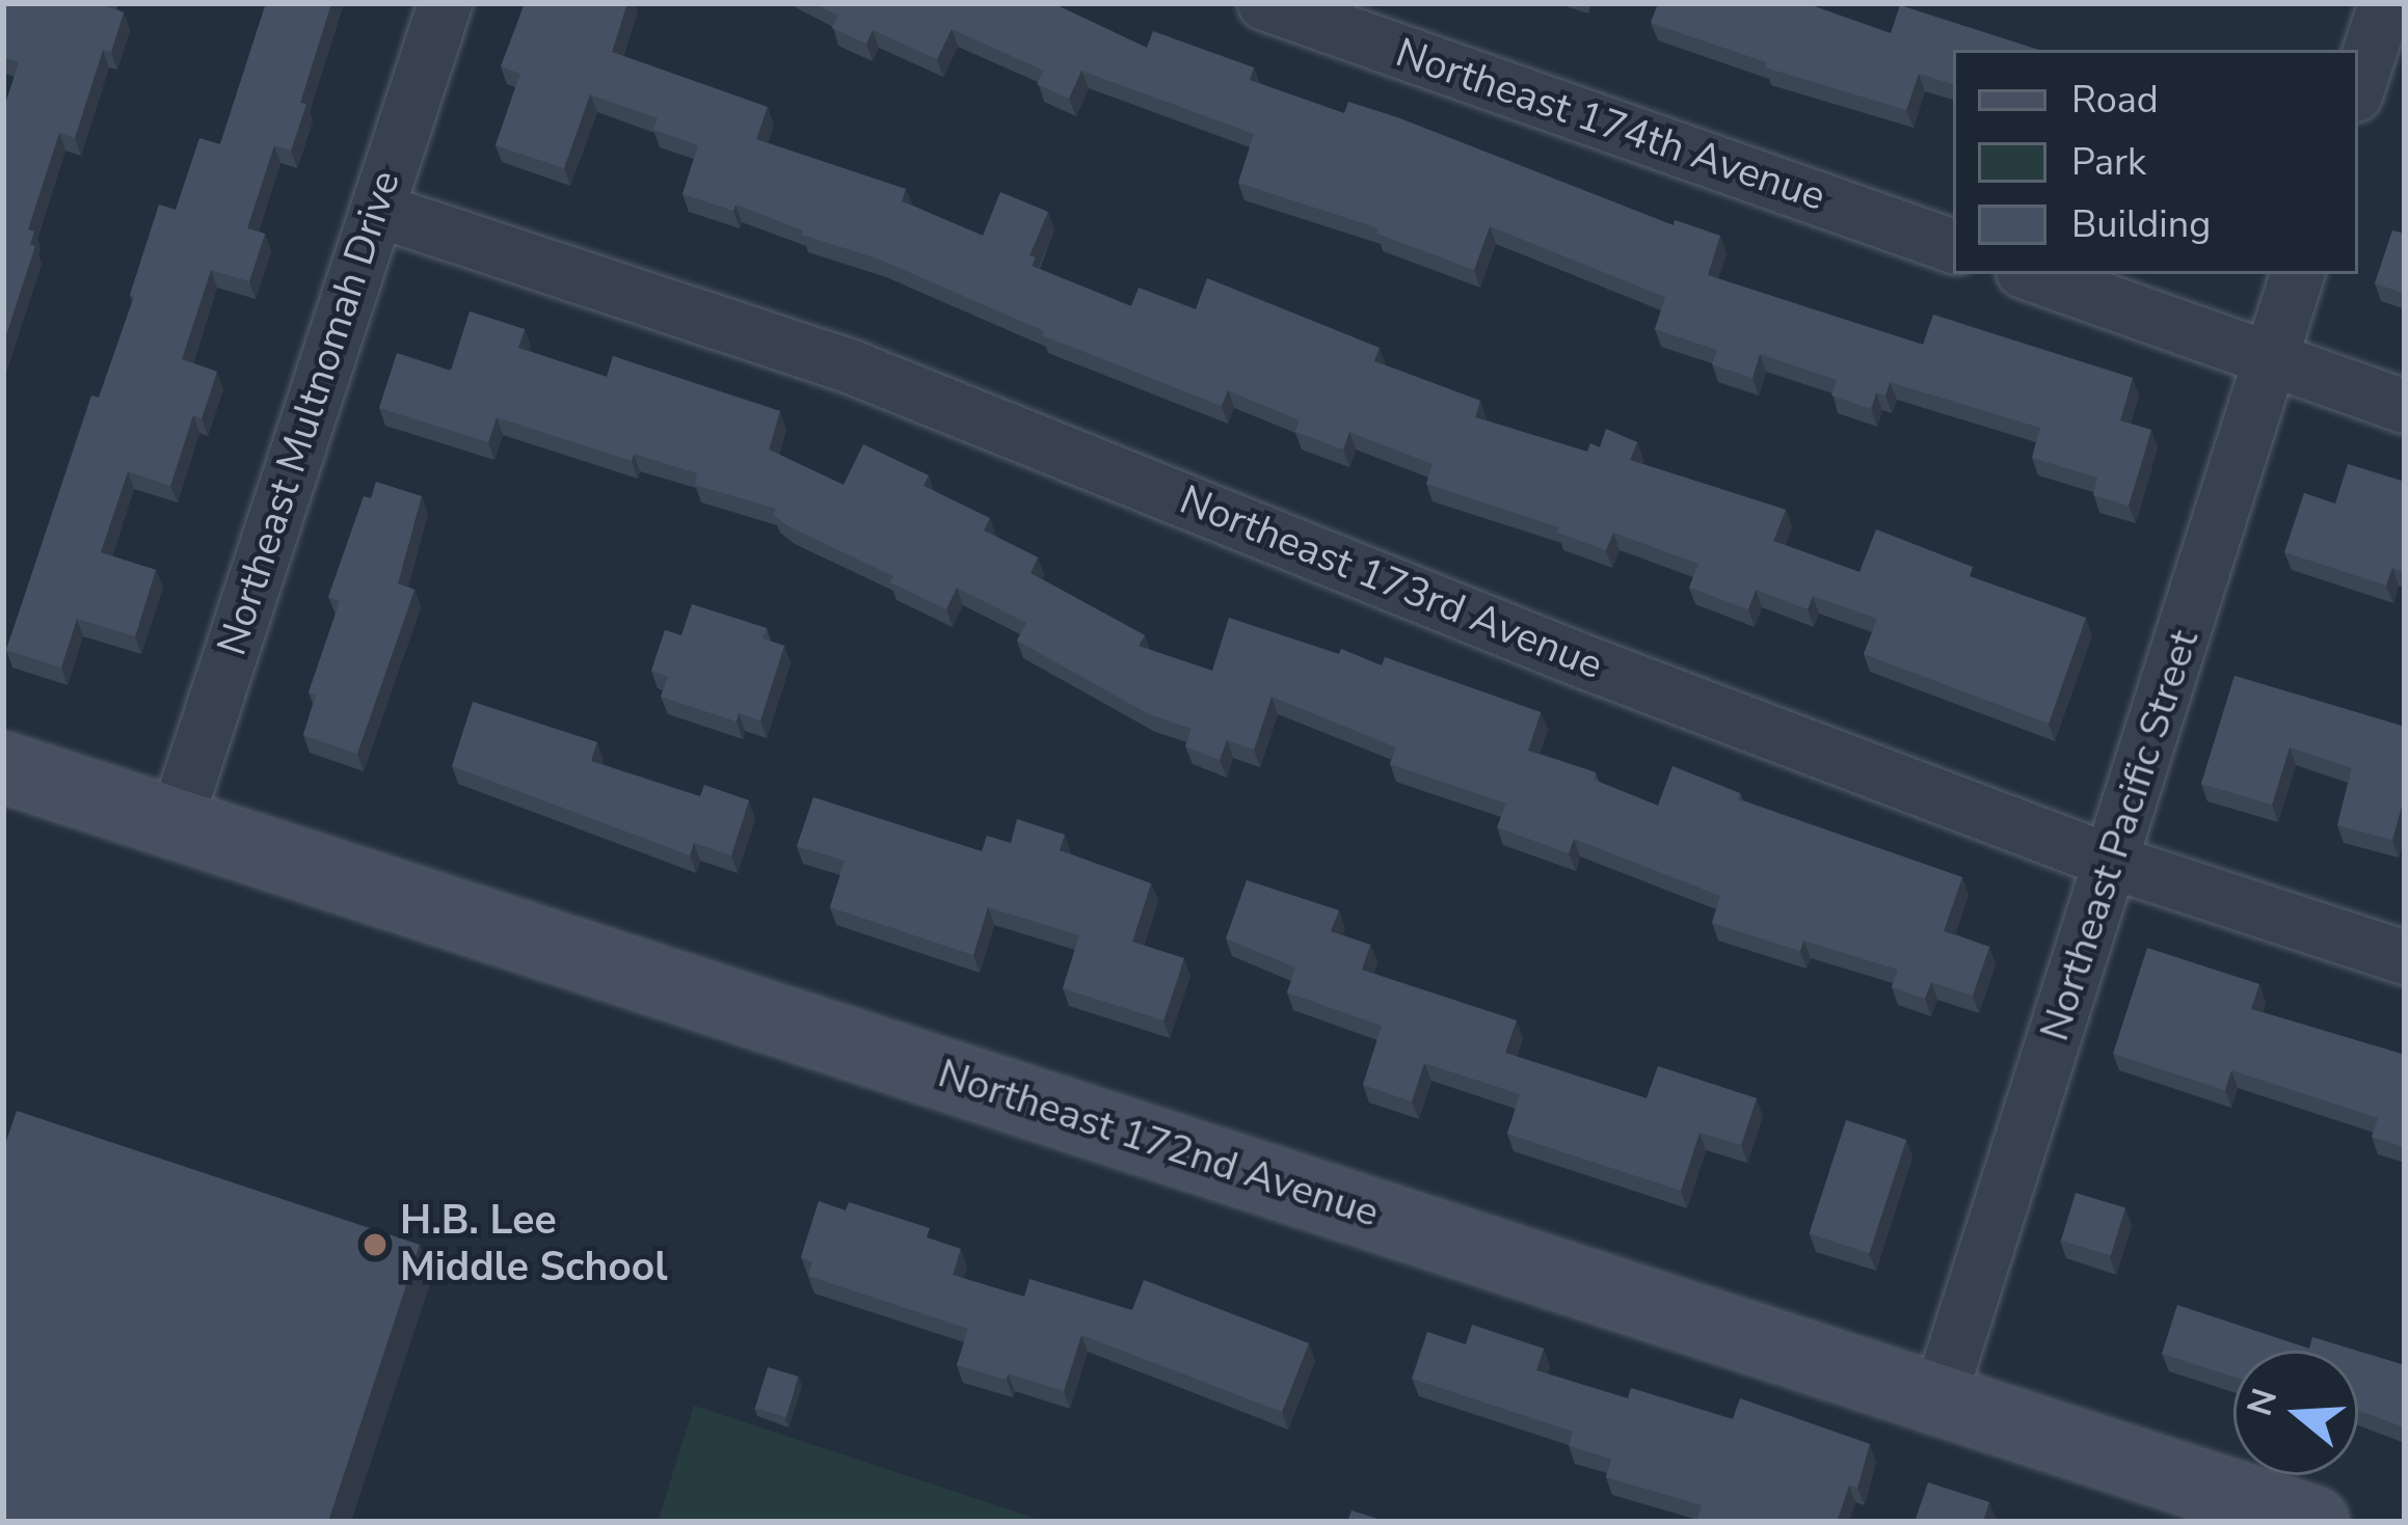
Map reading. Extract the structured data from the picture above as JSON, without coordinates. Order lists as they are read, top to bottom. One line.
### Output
{"streets":{"street":["Northeast 174th Avenue","Northeast Multnomah Drive","Northeast 173rd Avenue","Northeast Pacific Street","Northeast 172nd Avenue"]},"crossings":[["Northeast Multnomah Drive","Northeast 173rd Avenue"],["Northeast Multnomah Drive","Northeast 172nd Avenue"],["Northeast 173rd Avenue","Northeast Pacific Street"],["Northeast Pacific Street","Northeast 172nd Avenue"]],"places":["H.B. Lee Middle School"],"legend":["Road","Park","Building"],"north":"left"}
